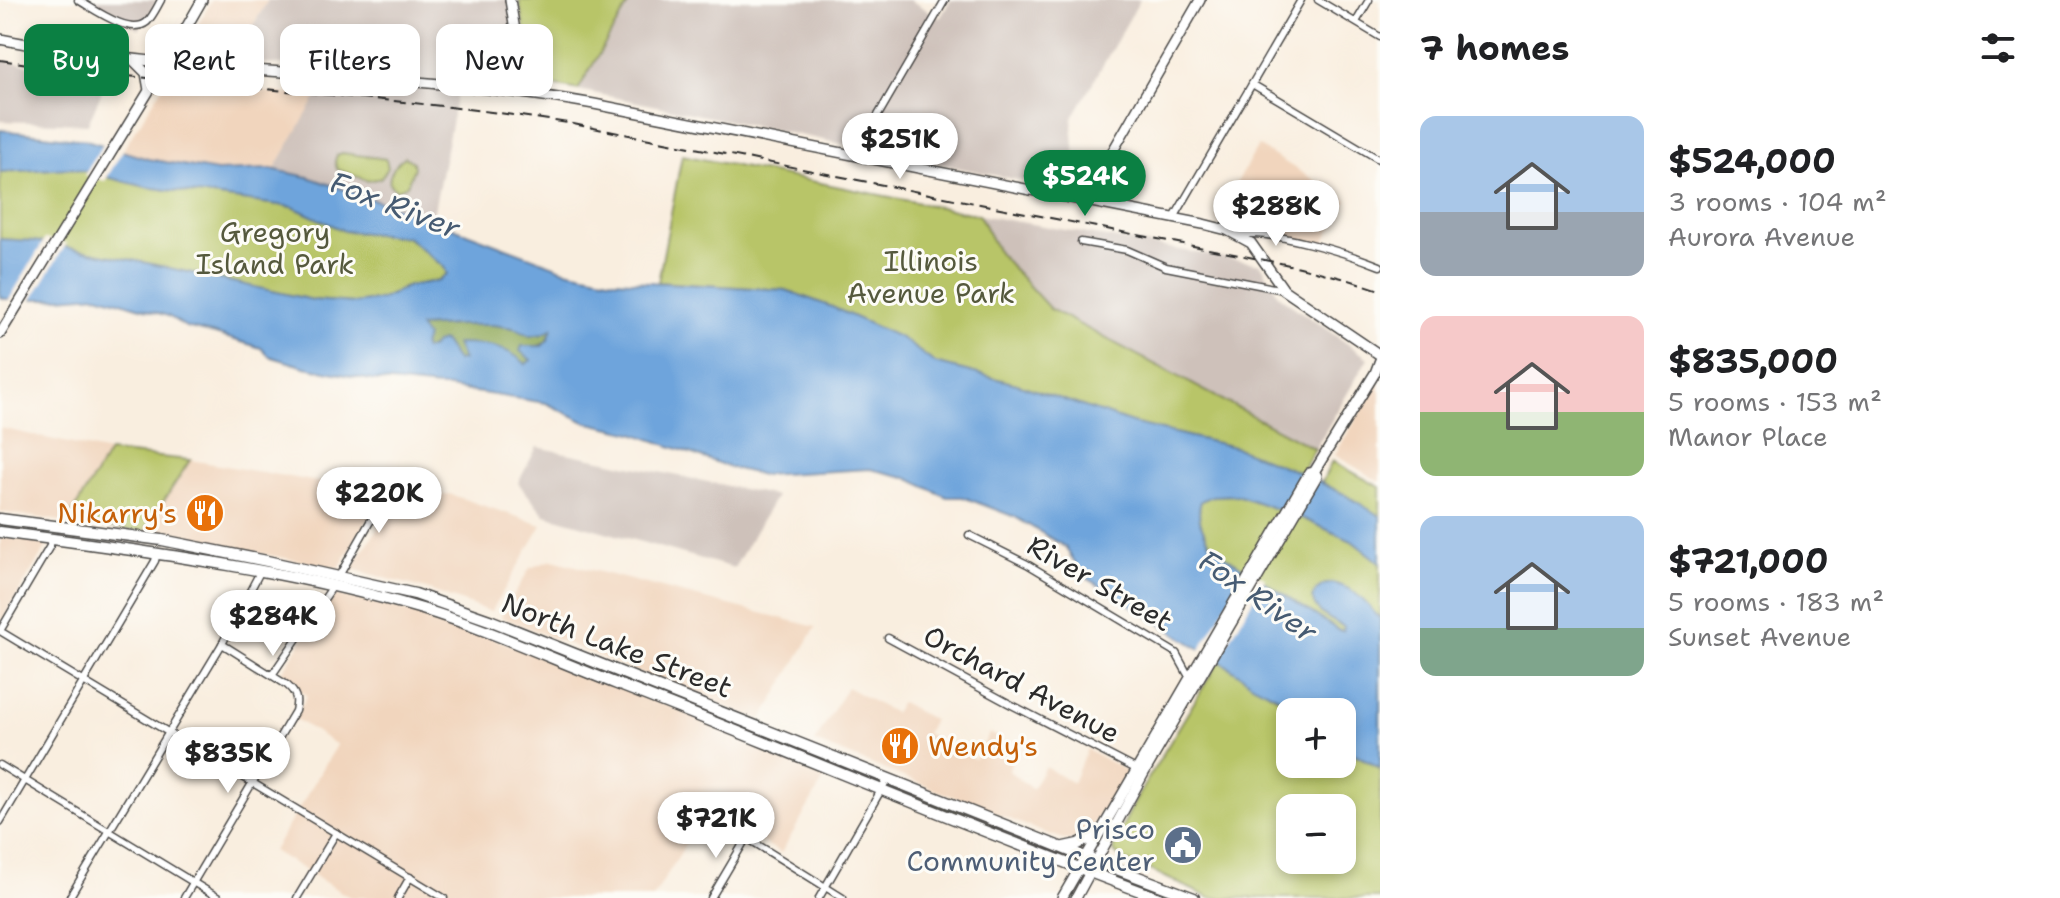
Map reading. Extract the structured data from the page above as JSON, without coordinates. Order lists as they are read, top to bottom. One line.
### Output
{"streets":{"main road":["North Lake Street"],"street":["River Street","Orchard Avenue"]},"water":["Fox River"],"parks":["Gregory Island Park","Illinois Avenue Park"],"places":{"restaurant":["Nikarry's","Wendy's"],"public building":["Prisco Community Center"]},"page":{"heading":"7 homes","chip":["Buy","Rent","Filters","New"],"list":[{"name":"$524,000","note":"3 rooms · 104 m² · Aurora Avenue"},{"name":"$835,000","note":"5 rooms · 153 m² · Manor Place"},{"name":"$721,000","note":"5 rooms · 183 m² · Sunset Avenue"}],"price":["$251K","$524K","$288K","$220K","$284K","$835K","$721K"],"map_buttons":["+","−"]}}
